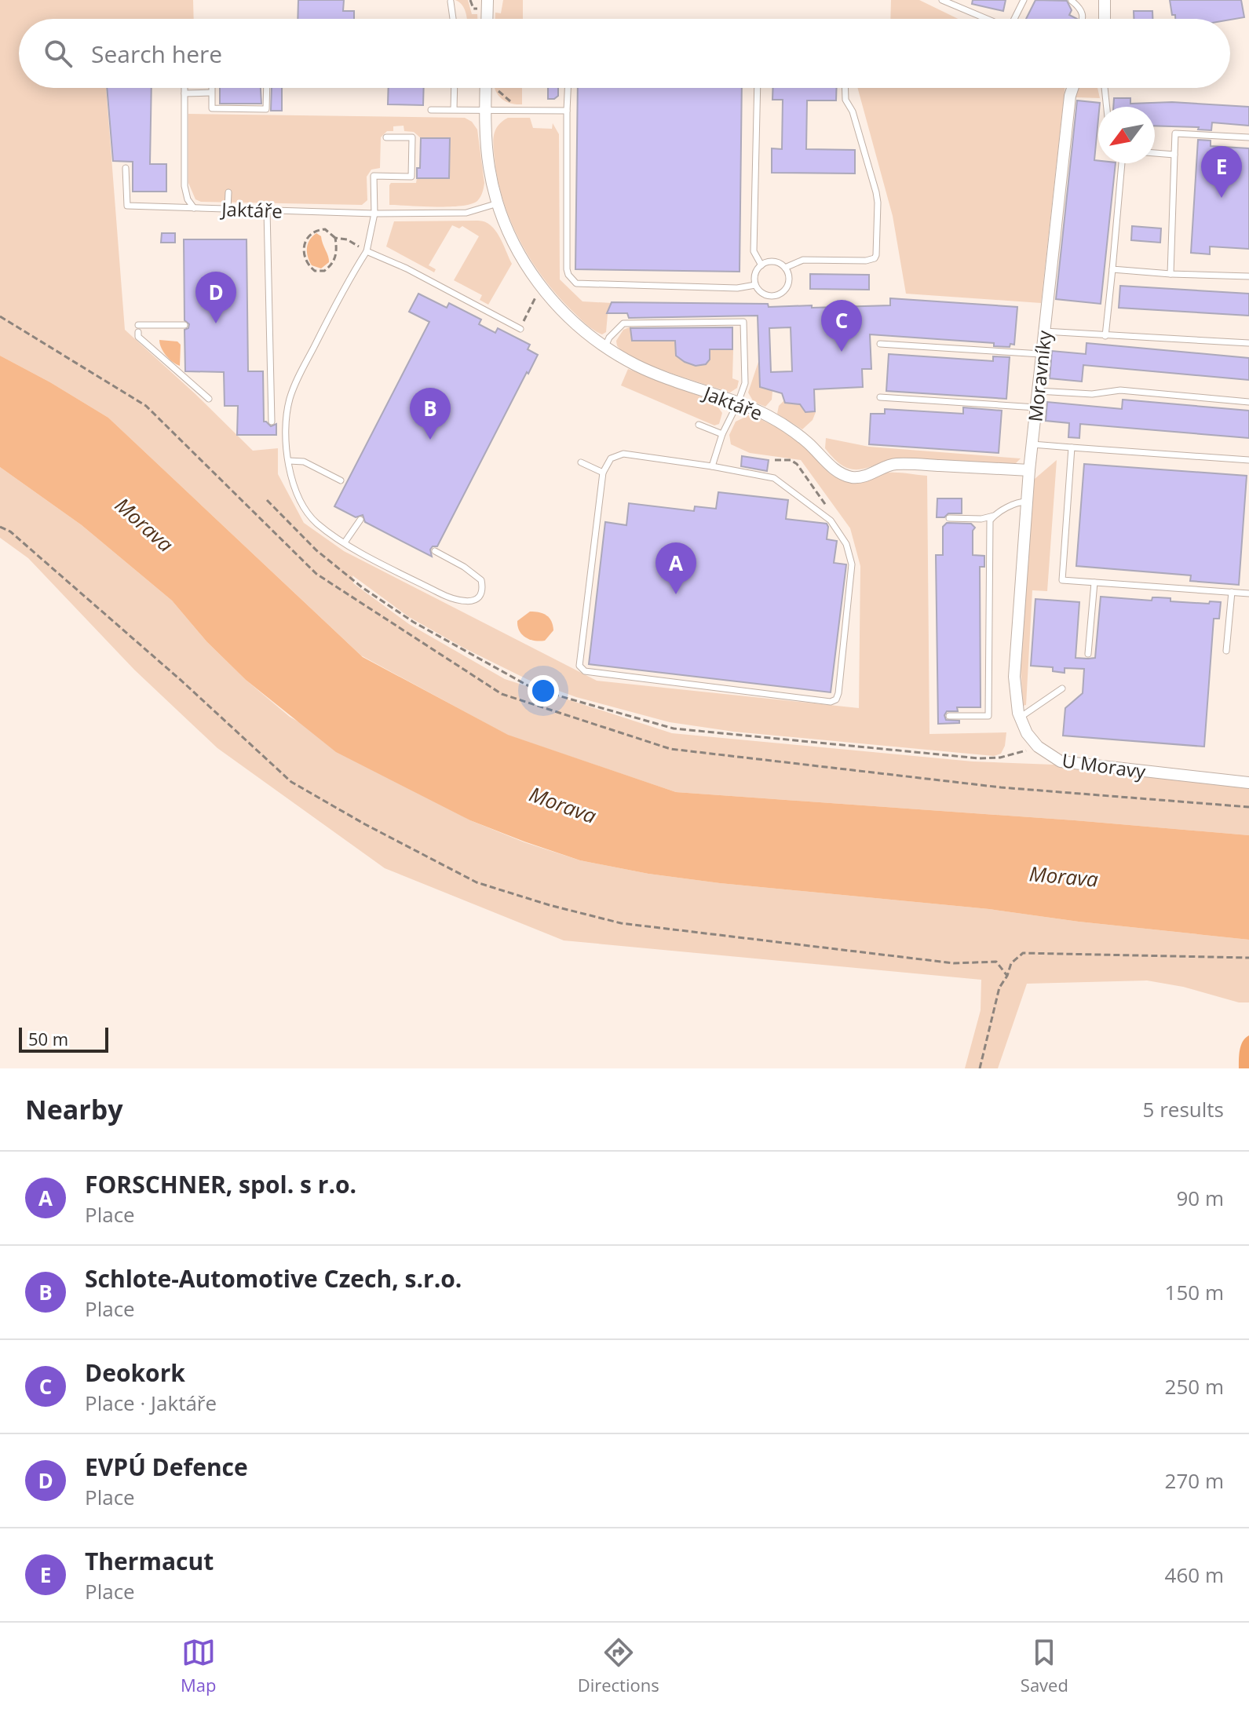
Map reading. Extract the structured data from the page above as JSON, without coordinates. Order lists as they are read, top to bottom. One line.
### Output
{"streets":{"street":["Jaktáře","Moravníky","U Moravy"]},"crossings":[["Jaktáře","Moravníky"],["Moravníky","U Moravy"]],"water":["Morava"],"scale_bar":"50 m","north":"bottom left","page":{"search":"Search here","pins":["E","D","C","B","A"],"scale":"50 m","heading":["Nearby","5 results"],"list":[{"mark":"A","name":"FORSCHNER, spol. s r.o.","note":"Place","value":"90 m"},{"mark":"B","name":"Schlote-Automotive Czech, s.r.o.","note":"Place","value":"150 m"},{"mark":"C","name":"Deokork","note":"Place · Jaktáře","value":"250 m"},{"mark":"D","name":"EVPÚ Defence","note":"Place","value":"270 m"},{"mark":"E","name":"Thermacut","note":"Place","value":"460 m"}],"nav":["Map","Directions","Saved"]}}
